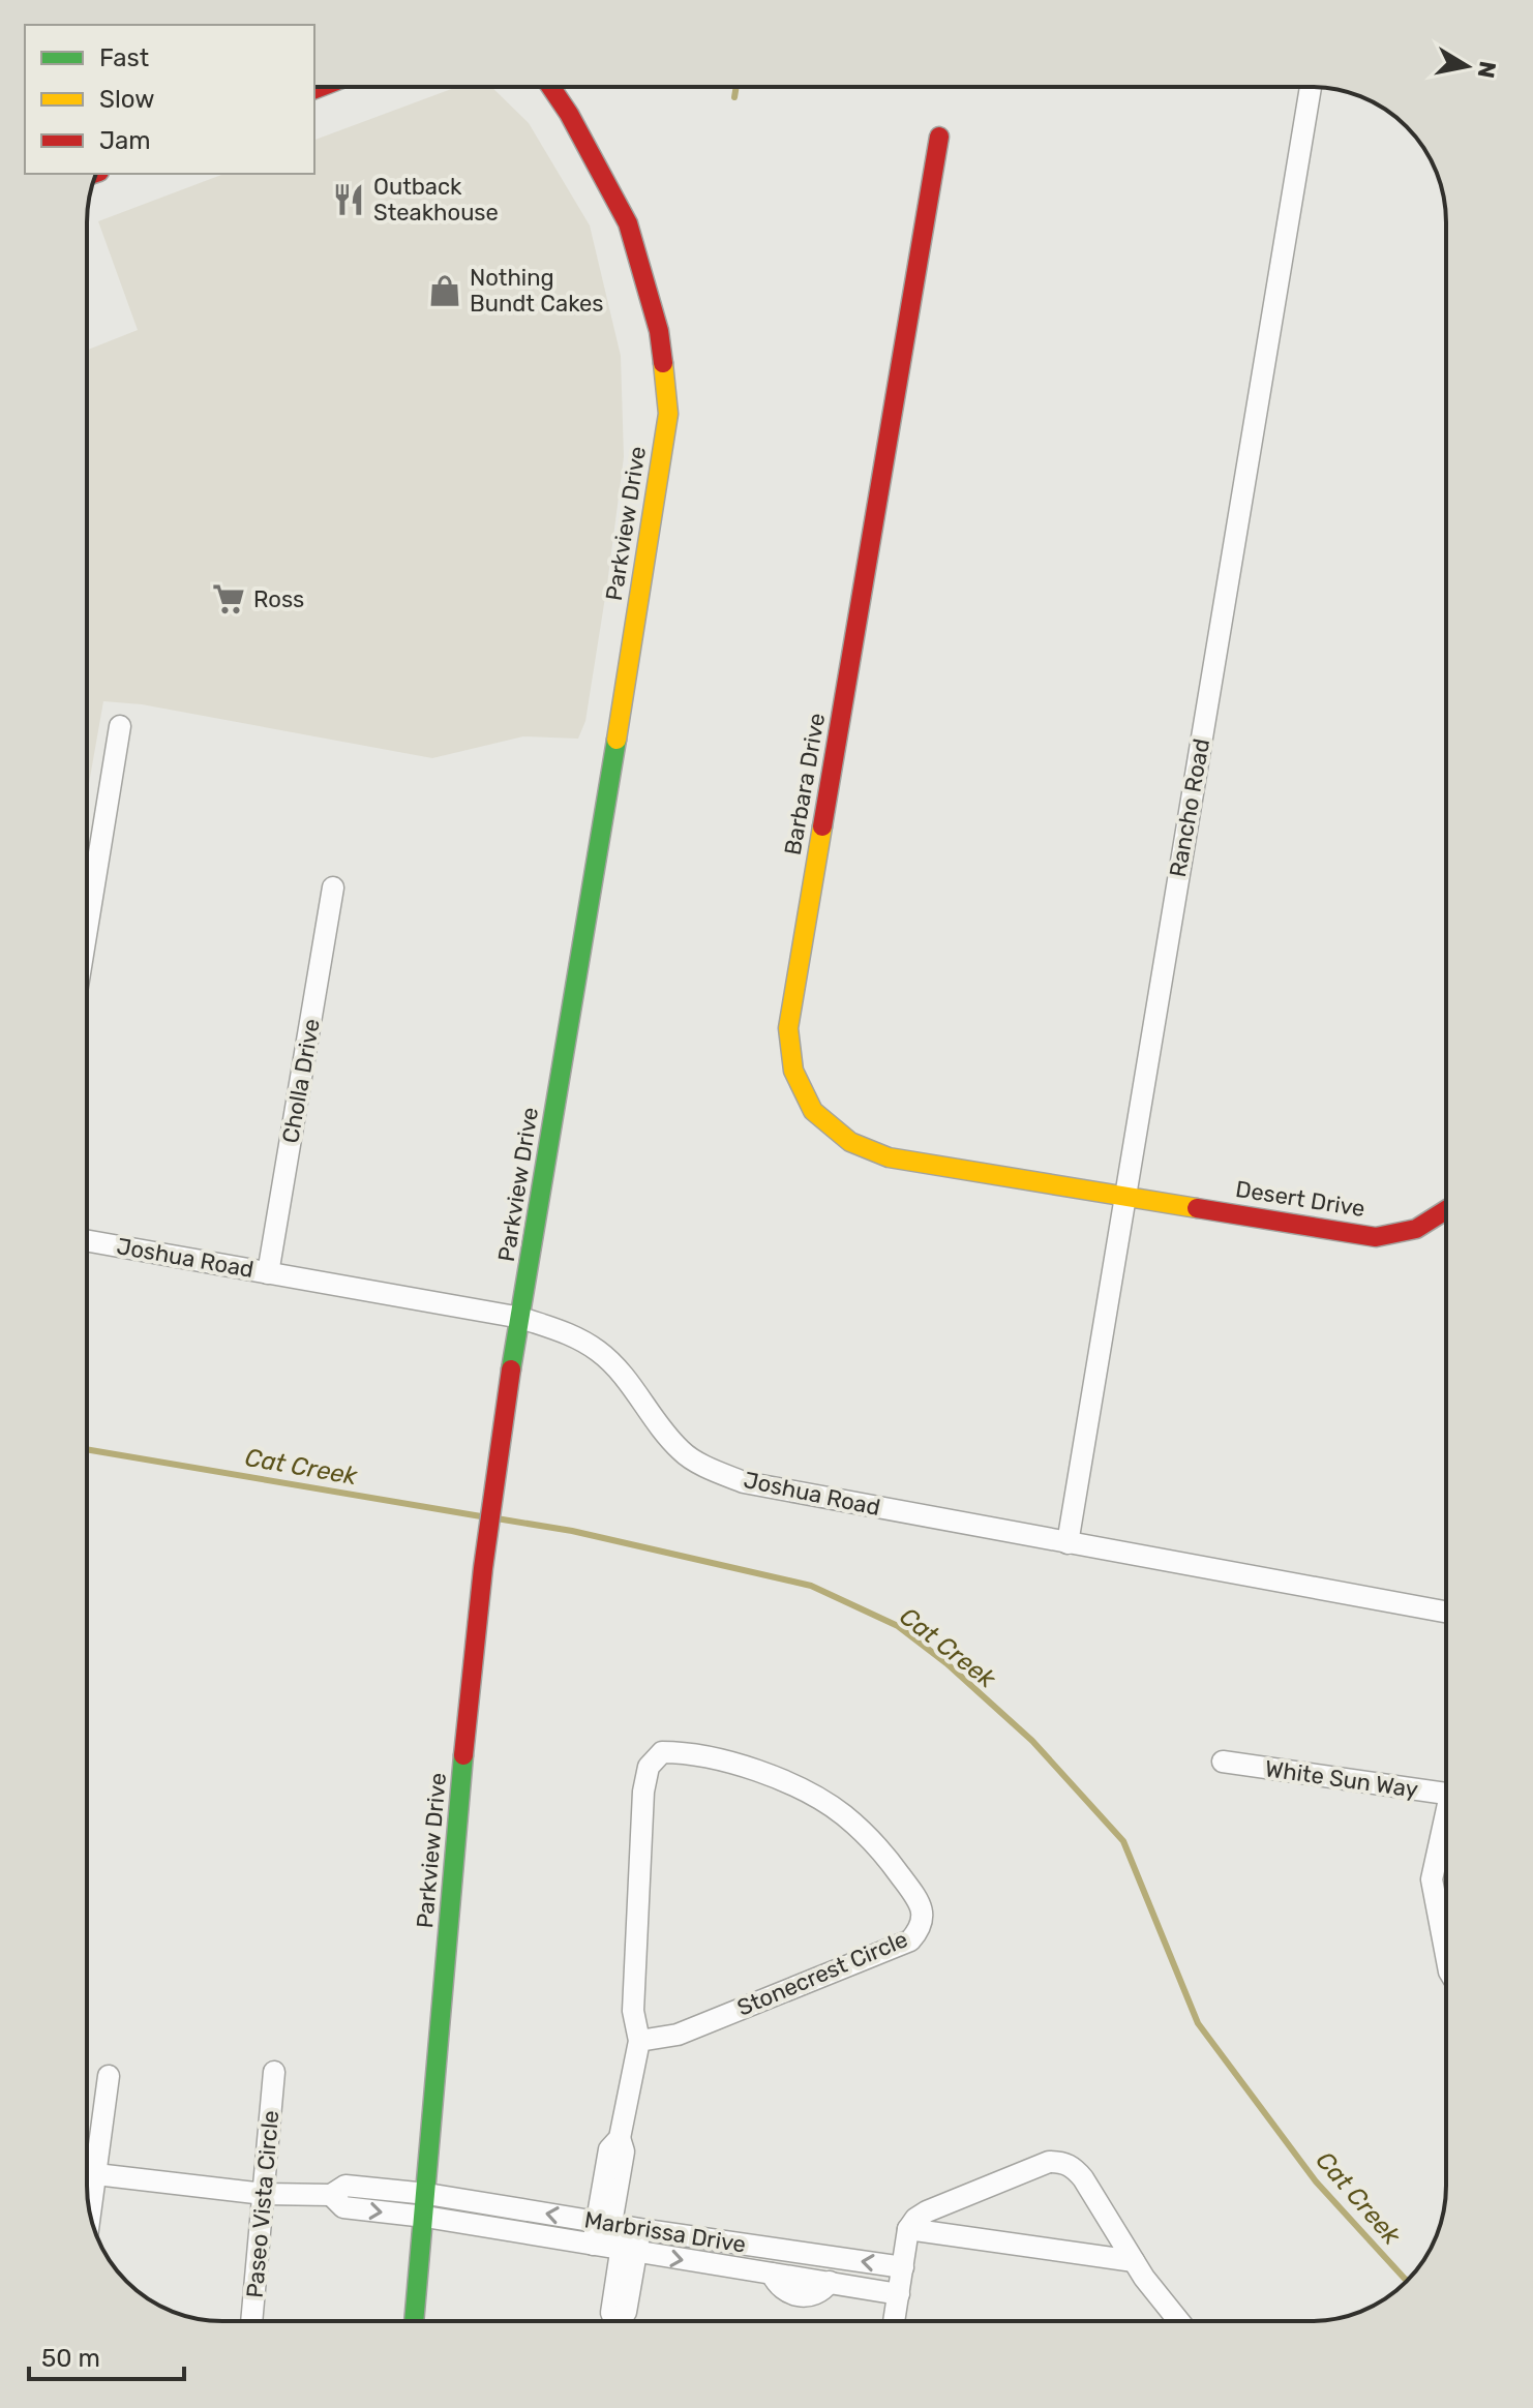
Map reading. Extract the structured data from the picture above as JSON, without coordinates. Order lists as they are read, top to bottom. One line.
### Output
{"streets":{"street":["Parkview Drive","Barbara Drive","Rancho Road","Cholla Drive","Desert Drive","Joshua Road","White Sun Way","Stonecrest Circle","Paseo Vista Circle","Marbrissa Drive"]},"crossings":[["Parkview Drive","Joshua Road"],["Parkview Drive","Marbrissa Drive"],["Barbara Drive","Rancho Road"],["Barbara Drive","Desert Drive"],["Rancho Road","Desert Drive"],["Rancho Road","Joshua Road"],["Cholla Drive","Joshua Road"],["Stonecrest Circle","Marbrissa Drive"]],"water":["Cat Creek"],"places":{"restaurant":["Outback Steakhouse"],"shop":["Nothing Bundt Cakes"],"supermarket":["Ross"]},"legend":["Fast","Slow","Jam"],"scale_bar":"50 m","north":"right"}
